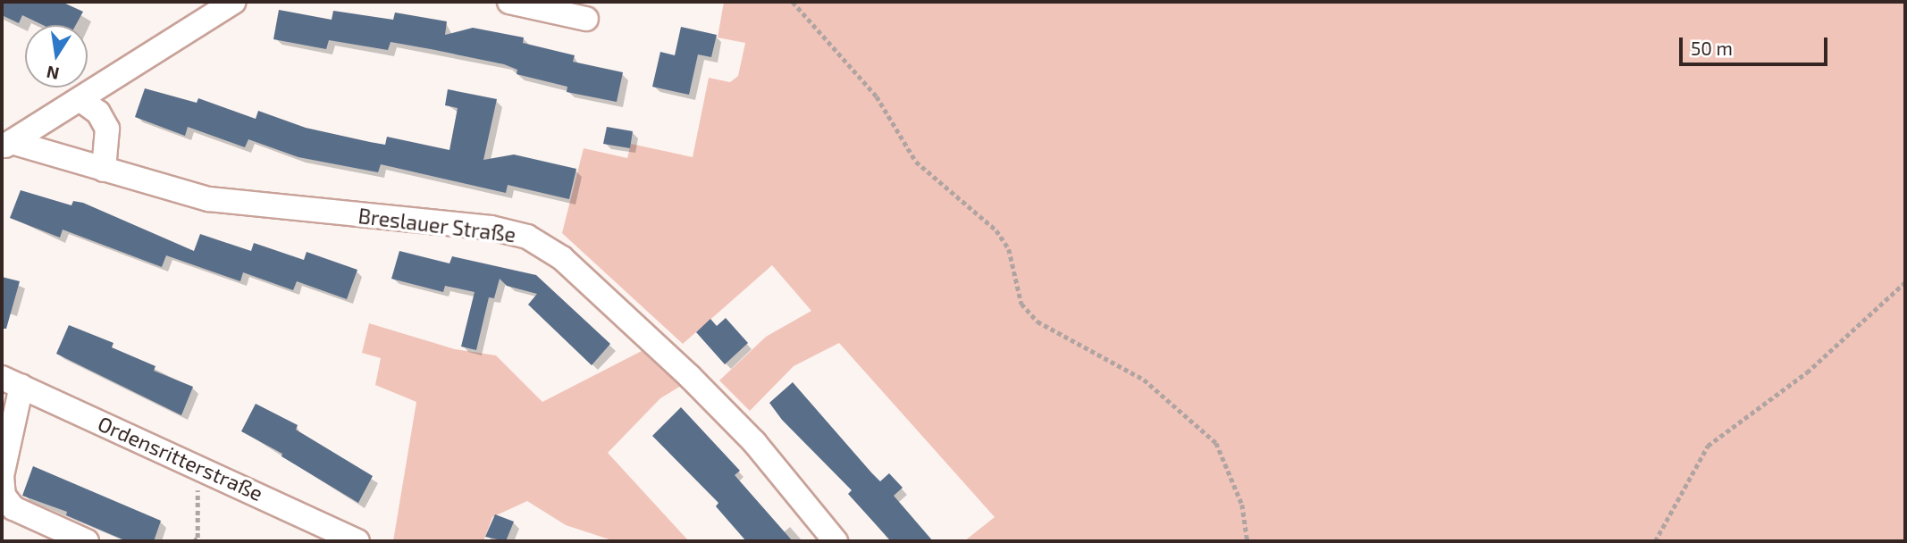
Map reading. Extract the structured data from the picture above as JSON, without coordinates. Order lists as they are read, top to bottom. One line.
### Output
{"streets":{"street":["Breslauer Straße","Ordensritterstraße"]},"scale_bar":"50 m","north":"bottom"}
